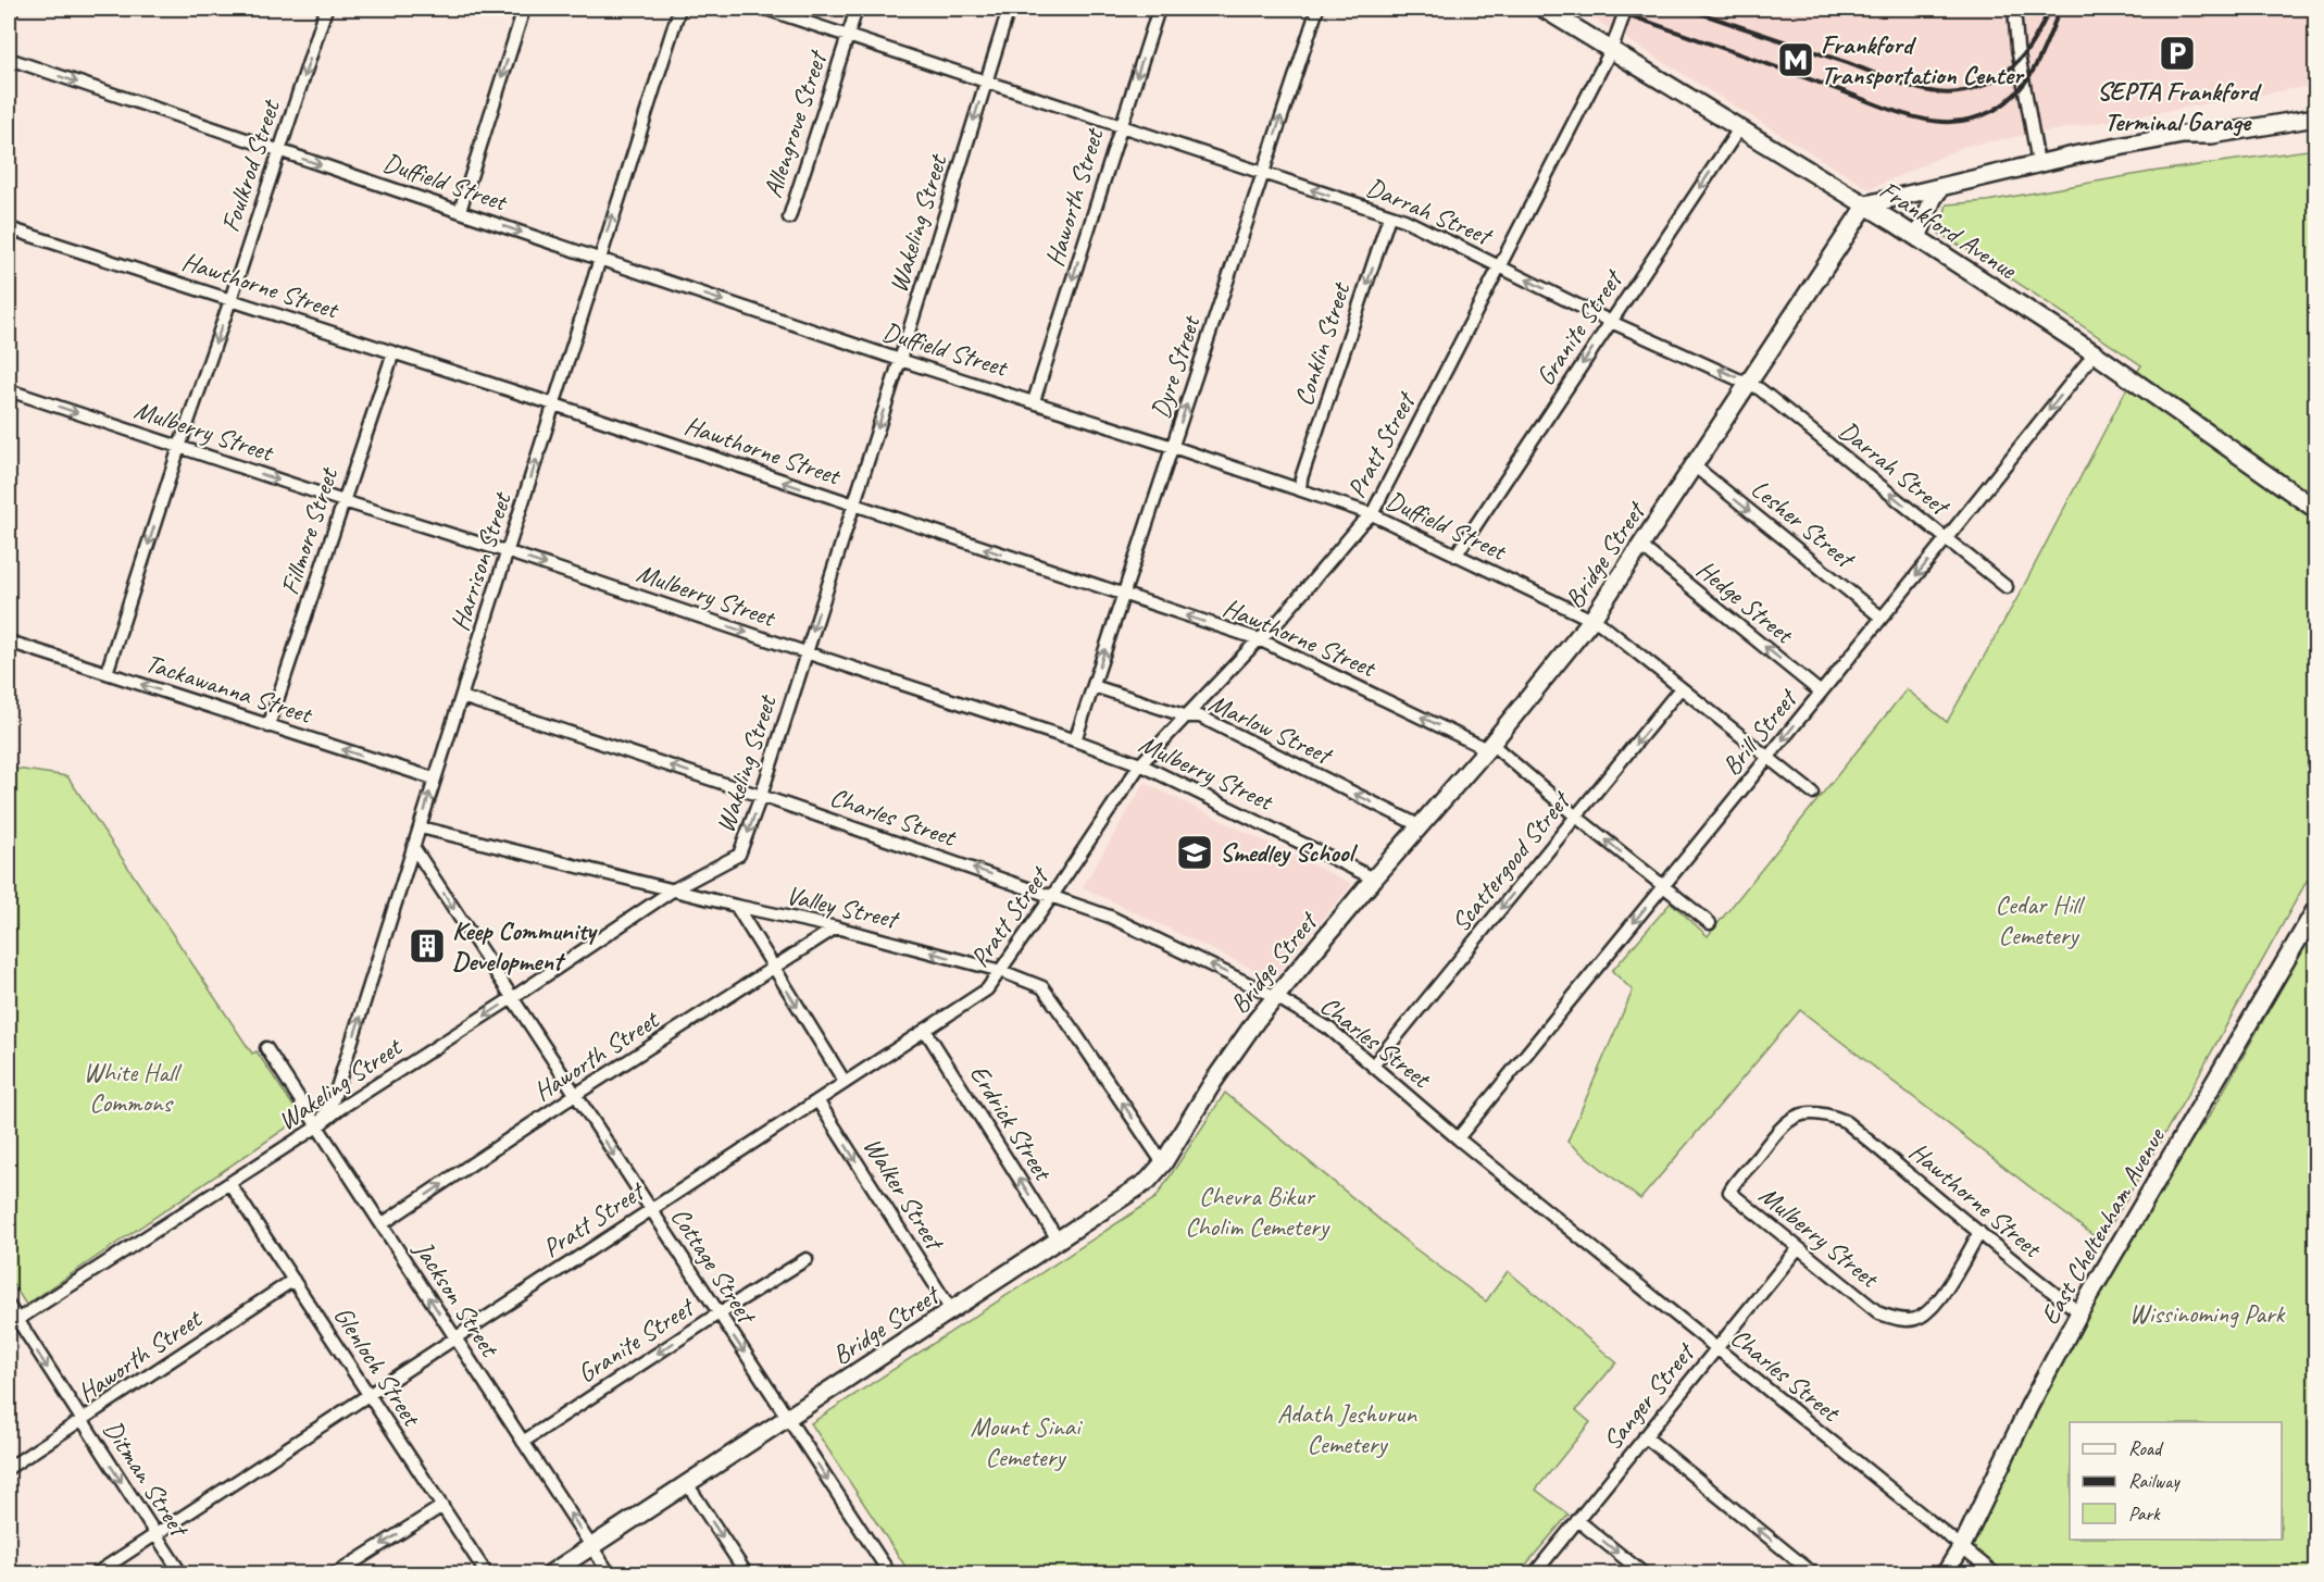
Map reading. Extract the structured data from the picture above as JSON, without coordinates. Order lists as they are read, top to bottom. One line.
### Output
{"streets":{"main road":["Frankford Avenue","Bridge Street","East Cheltenham Avenue"],"street":["Allengrove Street","Foulkrod Street","Duffield Street","Haworth Street","Darrah Street","Wakeling Street","Hawthorne Street","Granite Street","Conklin Street","Dyre Street","Mulberry Street","Pratt Street","Lesher Street","Fillmore Street","Harrison Street","Hedge Street","Tackawanna Street","Marlow Street","Brill Street","Charles Street","Scattergood Street","Valley Street","Erdrick Street","Walker Street","Cottage Street","Jackson Street","Glenloch Street","Sanger Street","Ditman Street"]},"crossings":[["Allengrove Street","Darrah Street"],["Foulkrod Street","Duffield Street"],["Foulkrod Street","Hawthorne Street"],["Foulkrod Street","Mulberry Street"],["Foulkrod Street","Tackawanna Street"],["Duffield Street","Haworth Street"],["Duffield Street","Wakeling Street"],["Duffield Street","Granite Street"],["Duffield Street","Conklin Street"],["Duffield Street","Dyre Street"],["Duffield Street","Pratt Street"],["Duffield Street","Bridge Street"],["Duffield Street","Harrison Street"],["Duffield Street","Brill Street"],["Duffield Street","Scattergood Street"],["Haworth Street","Darrah Street"],["Haworth Street","Valley Street"],["Haworth Street","Cottage Street"],["Haworth Street","Jackson Street"],["Haworth Street","Glenloch Street"],["Haworth Street","Ditman Street"],["Darrah Street","Wakeling Street"],["Darrah Street","Granite Street"],["Darrah Street","Conklin Street"],["Darrah Street","Dyre Street"],["Darrah Street","Pratt Street"],["Darrah Street","Bridge Street"],["Darrah Street","Brill Street"],["Wakeling Street","Hawthorne Street"],["Wakeling Street","Mulberry Street"],["Wakeling Street","Harrison Street"],["Wakeling Street","Charles Street"],["Wakeling Street","Valley Street"],["Wakeling Street","Cottage Street"],["Wakeling Street","Jackson Street"],["Wakeling Street","Glenloch Street"],["Wakeling Street","Ditman Street"],["Frankford Avenue","Granite Street"],["Frankford Avenue","Pratt Street"],["Frankford Avenue","Bridge Street"],["Frankford Avenue","Brill Street"],["Hawthorne Street","Dyre Street"],["Hawthorne Street","Mulberry Street"],["Hawthorne Street","Pratt Street"],["Hawthorne Street","Fillmore Street"],["Hawthorne Street","Bridge Street"],["Hawthorne Street","Harrison Street"],["Hawthorne Street","Brill Street"],["Hawthorne Street","Scattergood Street"],["Hawthorne Street","East Cheltenham Avenue"],["Granite Street","Cottage Street"],["Granite Street","Jackson Street"],["Dyre Street","Mulberry Street"],["Dyre Street","Marlow Street"],["Mulberry Street","Pratt Street"],["Mulberry Street","Fillmore Street"],["Mulberry Street","Bridge Street"],["Mulberry Street","Harrison Street"],["Mulberry Street","Sanger Street"],["Pratt Street","Marlow Street"],["Pratt Street","Charles Street"],["Pratt Street","Valley Street"],["Pratt Street","Erdrick Street"],["Pratt Street","Walker Street"],["Pratt Street","Cottage Street"],["Pratt Street","Jackson Street"],["Pratt Street","Glenloch Street"],["Pratt Street","Ditman Street"],["Lesher Street","Bridge Street"],["Lesher Street","Brill Street"],["Fillmore Street","Tackawanna Street"],["Bridge Street","Hedge Street"],["Bridge Street","Marlow Street"],["Bridge Street","Charles Street"],["Bridge Street","Valley Street"],["Bridge Street","Erdrick Street"],["Bridge Street","Walker Street"],["Bridge Street","Cottage Street"],["Bridge Street","Jackson Street"],["Harrison Street","Tackawanna Street"],["Harrison Street","Charles Street"],["Harrison Street","Valley Street"],["Harrison Street","Cottage Street"],["Harrison Street","Jackson Street"],["Hedge Street","Brill Street"],["Brill Street","Charles Street"],["Charles Street","Scattergood Street"],["Charles Street","East Cheltenham Avenue"],["Charles Street","Sanger Street"]],"one_way":["Foulkrod Street","Duffield Street","Darrah Street","Wakeling Street","Hawthorne Street","Granite Street","Conklin Street","Dyre Street","Mulberry Street","Lesher Street","Harrison Street","Hedge Street","Tackawanna Street","Marlow Street","Brill Street","Charles Street","Scattergood Street","Valley Street","Erdrick Street","Walker Street","Cottage Street","Jackson Street","Ditman Street"],"parks":["Cedar Hill Cemetery","White Hall Commons","Chevra Bikur Cholim Cemetery","Wissinoming Park","Adath Jeshurun Cemetery","Mount Sinai Cemetery"],"places":{"parking":["SEPTA Frankford Terminal Garage"],"metro station":["Frankford Transportation Center"],"school or university":["Smedley School"],"building":["Keep Community Development"]},"legend":["Road","Railway","Park"]}
